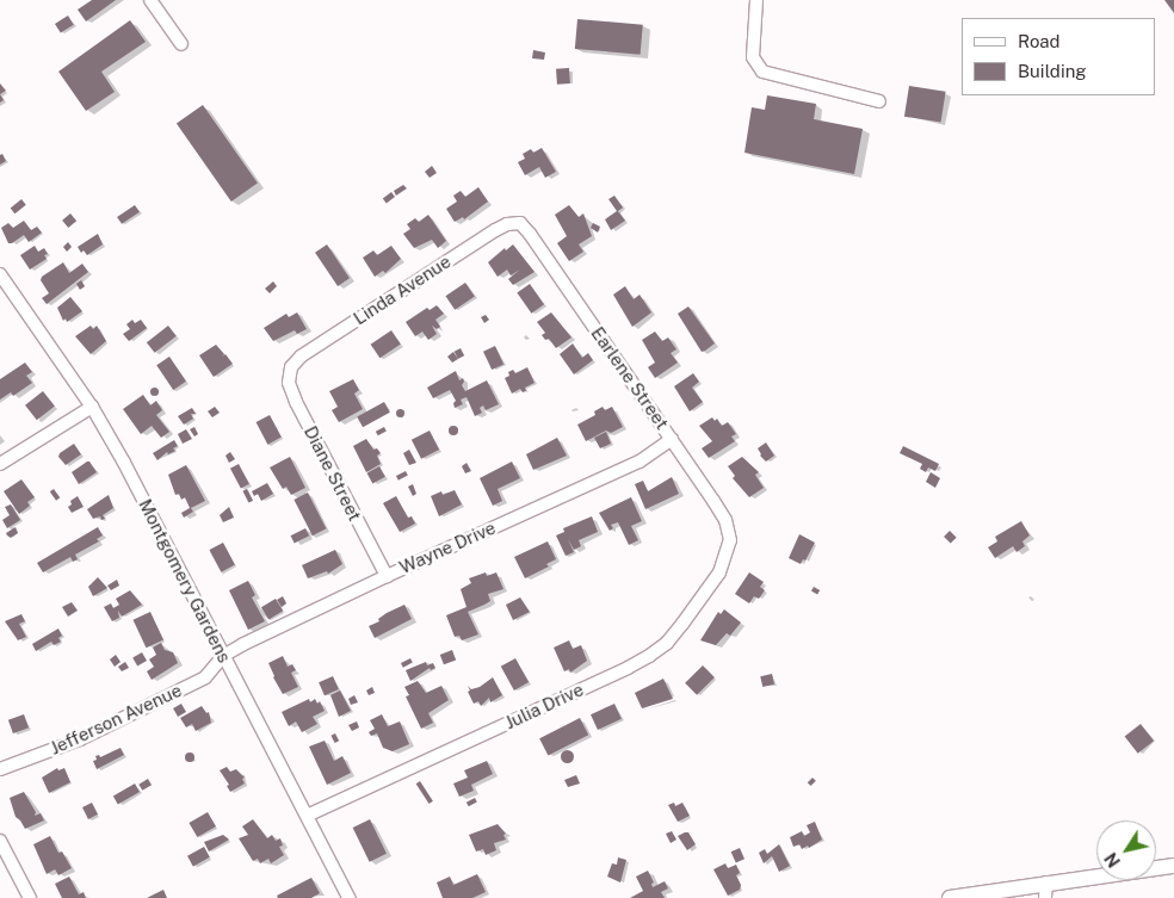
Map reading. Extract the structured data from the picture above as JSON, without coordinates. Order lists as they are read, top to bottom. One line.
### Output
{"streets":{"street":["Linda Avenue","Earlene Street","Diane Street","Wayne Drive","Montgomery Gardens","Julia Drive","Jefferson Avenue"]},"crossings":[["Linda Avenue","Earlene Street"],["Linda Avenue","Diane Street"],["Earlene Street","Wayne Drive"],["Earlene Street","Julia Drive"],["Diane Street","Wayne Drive"],["Wayne Drive","Montgomery Gardens"],["Wayne Drive","Jefferson Avenue"],["Montgomery Gardens","Julia Drive"],["Montgomery Gardens","Jefferson Avenue"]],"legend":["Road","Building"],"north":"bottom left"}
